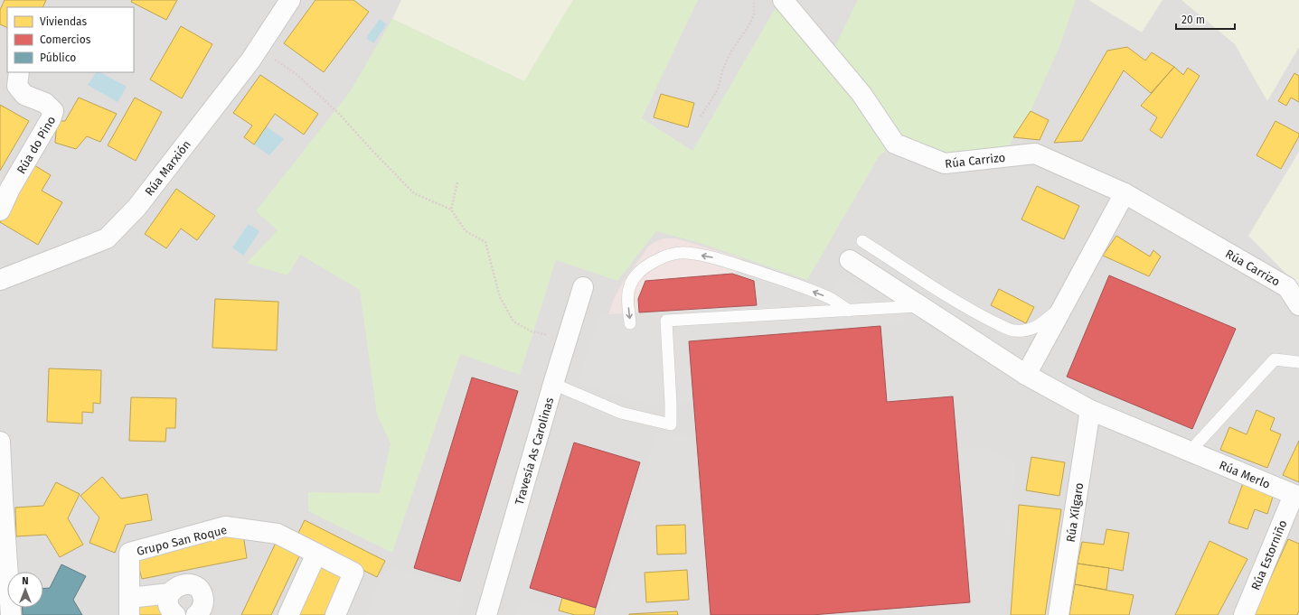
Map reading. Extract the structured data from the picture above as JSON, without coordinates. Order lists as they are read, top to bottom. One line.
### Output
{"streets":{"street":["Rúa do Pino","Rúa Carrizo","Rúa Marxión","Travesía As Carolinas","Rúa Merlo","Rúa Xílgaro","Grupo San Roque","Rúa Estorniño"]},"crossings":[["Rúa Merlo","Rúa Estorniño"]],"legend":["Viviendas","Comercios","Público"],"scale_bar":"20 m","north":"top"}
